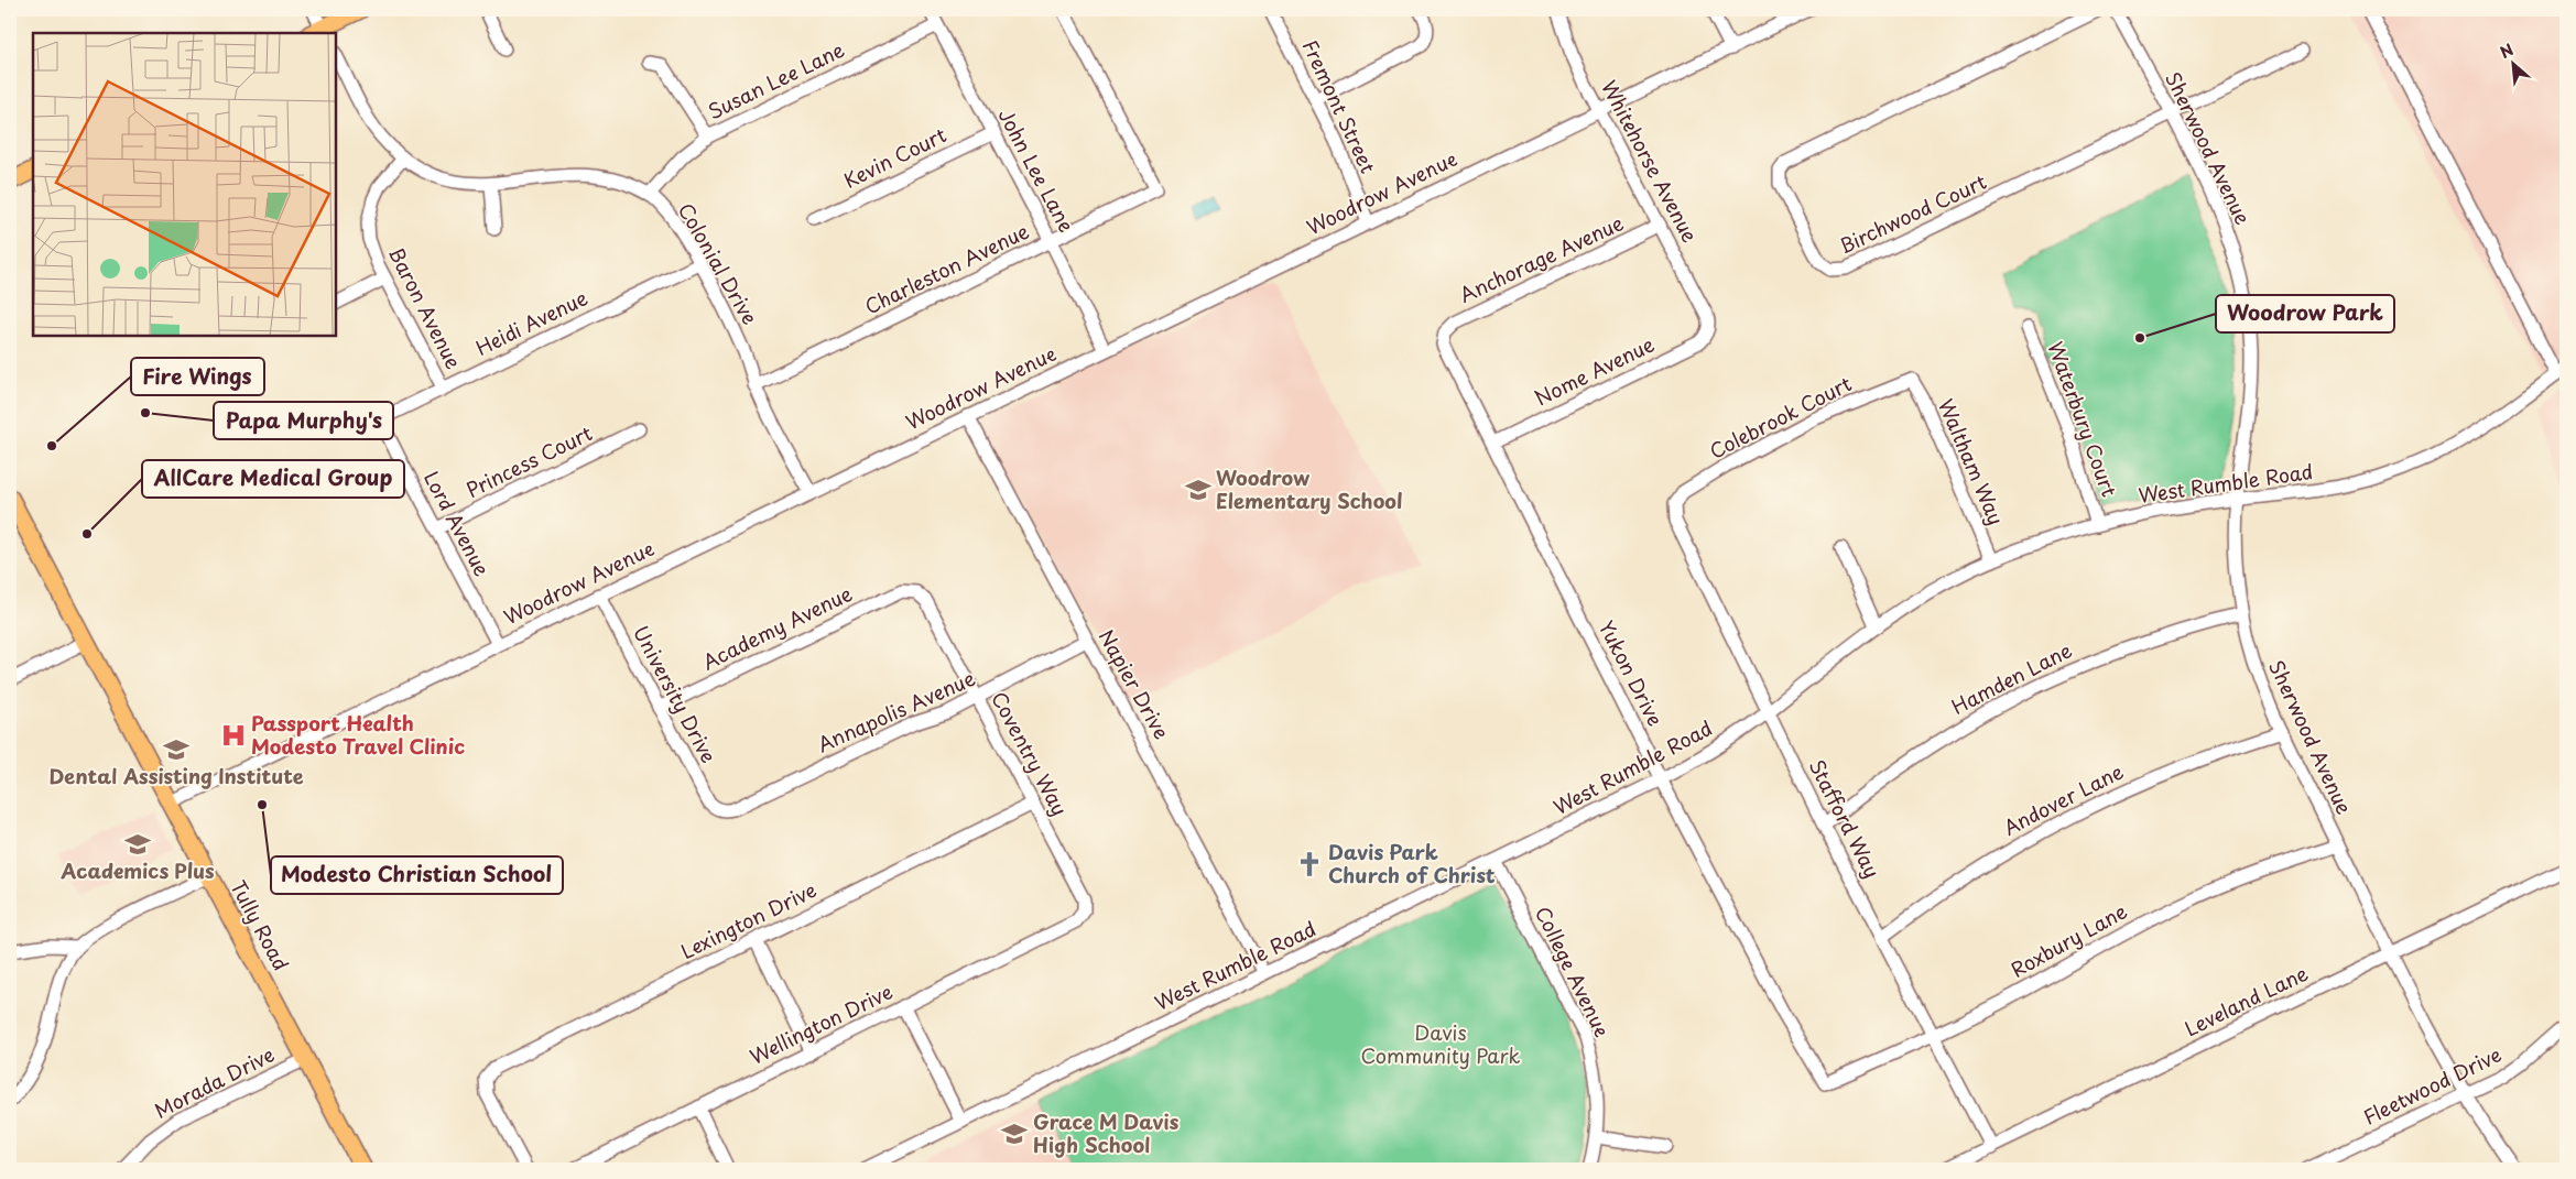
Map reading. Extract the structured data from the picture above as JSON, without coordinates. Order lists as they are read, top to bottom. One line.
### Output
{"streets":{"main road":["Tully Road"],"street":["Susan Lee Lane","Fremont Street","Sherwood Avenue","Kevin Court","Whitehorse Avenue","John Lee Lane","Woodrow Avenue","Birchwood Court","Anchorage Avenue","Colonial Drive","Charleston Avenue","Baron Avenue","Heidi Avenue","Nome Avenue","Colebrook Court","Waterbury Court","Princess Court","Waltham Way","West Rumble Road","Lord Avenue","Academy Avenue","Yukon Drive","Hamden Lane","Napier Drive","University Drive","Annapolis Avenue","Coventry Way","Andover Lane","Stafford Way","Lexington Drive","Roxbury Lane","College Avenue","Leveland Lane","Wellington Drive","Morada Drive","Fleetwood Drive"]},"crossings":[["Susan Lee Lane","John Lee Lane"],["Susan Lee Lane","Colonial Drive"],["Fremont Street","Woodrow Avenue"],["Sherwood Avenue","Birchwood Court"],["Sherwood Avenue","West Rumble Road"],["Sherwood Avenue","Hamden Lane"],["Sherwood Avenue","Andover Lane"],["Sherwood Avenue","Roxbury Lane"],["Sherwood Avenue","Leveland Lane"],["Sherwood Avenue","Fleetwood Drive"],["Kevin Court","John Lee Lane"],["Whitehorse Avenue","Woodrow Avenue"],["Whitehorse Avenue","Anchorage Avenue"],["Whitehorse Avenue","Nome Avenue"],["John Lee Lane","Woodrow Avenue"],["John Lee Lane","Charleston Avenue"],["Woodrow Avenue","Colonial Drive"],["Woodrow Avenue","Lord Avenue"],["Woodrow Avenue","Napier Drive"],["Woodrow Avenue","University Drive"],["Woodrow Avenue","Tully Road"],["Anchorage Avenue","Yukon Drive"],["Colonial Drive","Charleston Avenue"],["Colonial Drive","Baron Avenue"],["Colonial Drive","Heidi Avenue"],["Baron Avenue","Heidi Avenue"],["Heidi Avenue","Lord Avenue"],["Nome Avenue","Yukon Drive"],["Colebrook Court","Waltham Way"],["Colebrook Court","Stafford Way"],["Waterbury Court","West Rumble Road"],["Princess Court","Lord Avenue"],["Waltham Way","West Rumble Road"],["West Rumble Road","Yukon Drive"],["West Rumble Road","Napier Drive"],["West Rumble Road","Stafford Way"],["West Rumble Road","College Avenue"],["Academy Avenue","University Drive"],["Academy Avenue","Coventry Way"],["Yukon Drive","Roxbury Lane"],["Hamden Lane","Stafford Way"],["Napier Drive","Annapolis Avenue"],["University Drive","Annapolis Avenue"],["Annapolis Avenue","Coventry Way"],["Coventry Way","Lexington Drive"],["Coventry Way","Wellington Drive"],["Andover Lane","Stafford Way"],["Stafford Way","Roxbury Lane"],["Stafford Way","Leveland Lane"],["Tully Road","Morada Drive"]],"parks":["Davis Community Park"],"places":{"other":["Woodrow Park","Papa Murphy's","Fire Wings","AllCare Medical Group","Modesto Christian School"],"school or university":["Woodrow Elementary School","Dental Assisting Institute","Academics Plus","Grace M Davis High School"],"hospital":["Passport Health Modesto Travel Clinic"],"church":["Davis Park Church of Christ"]},"north":"top left"}
